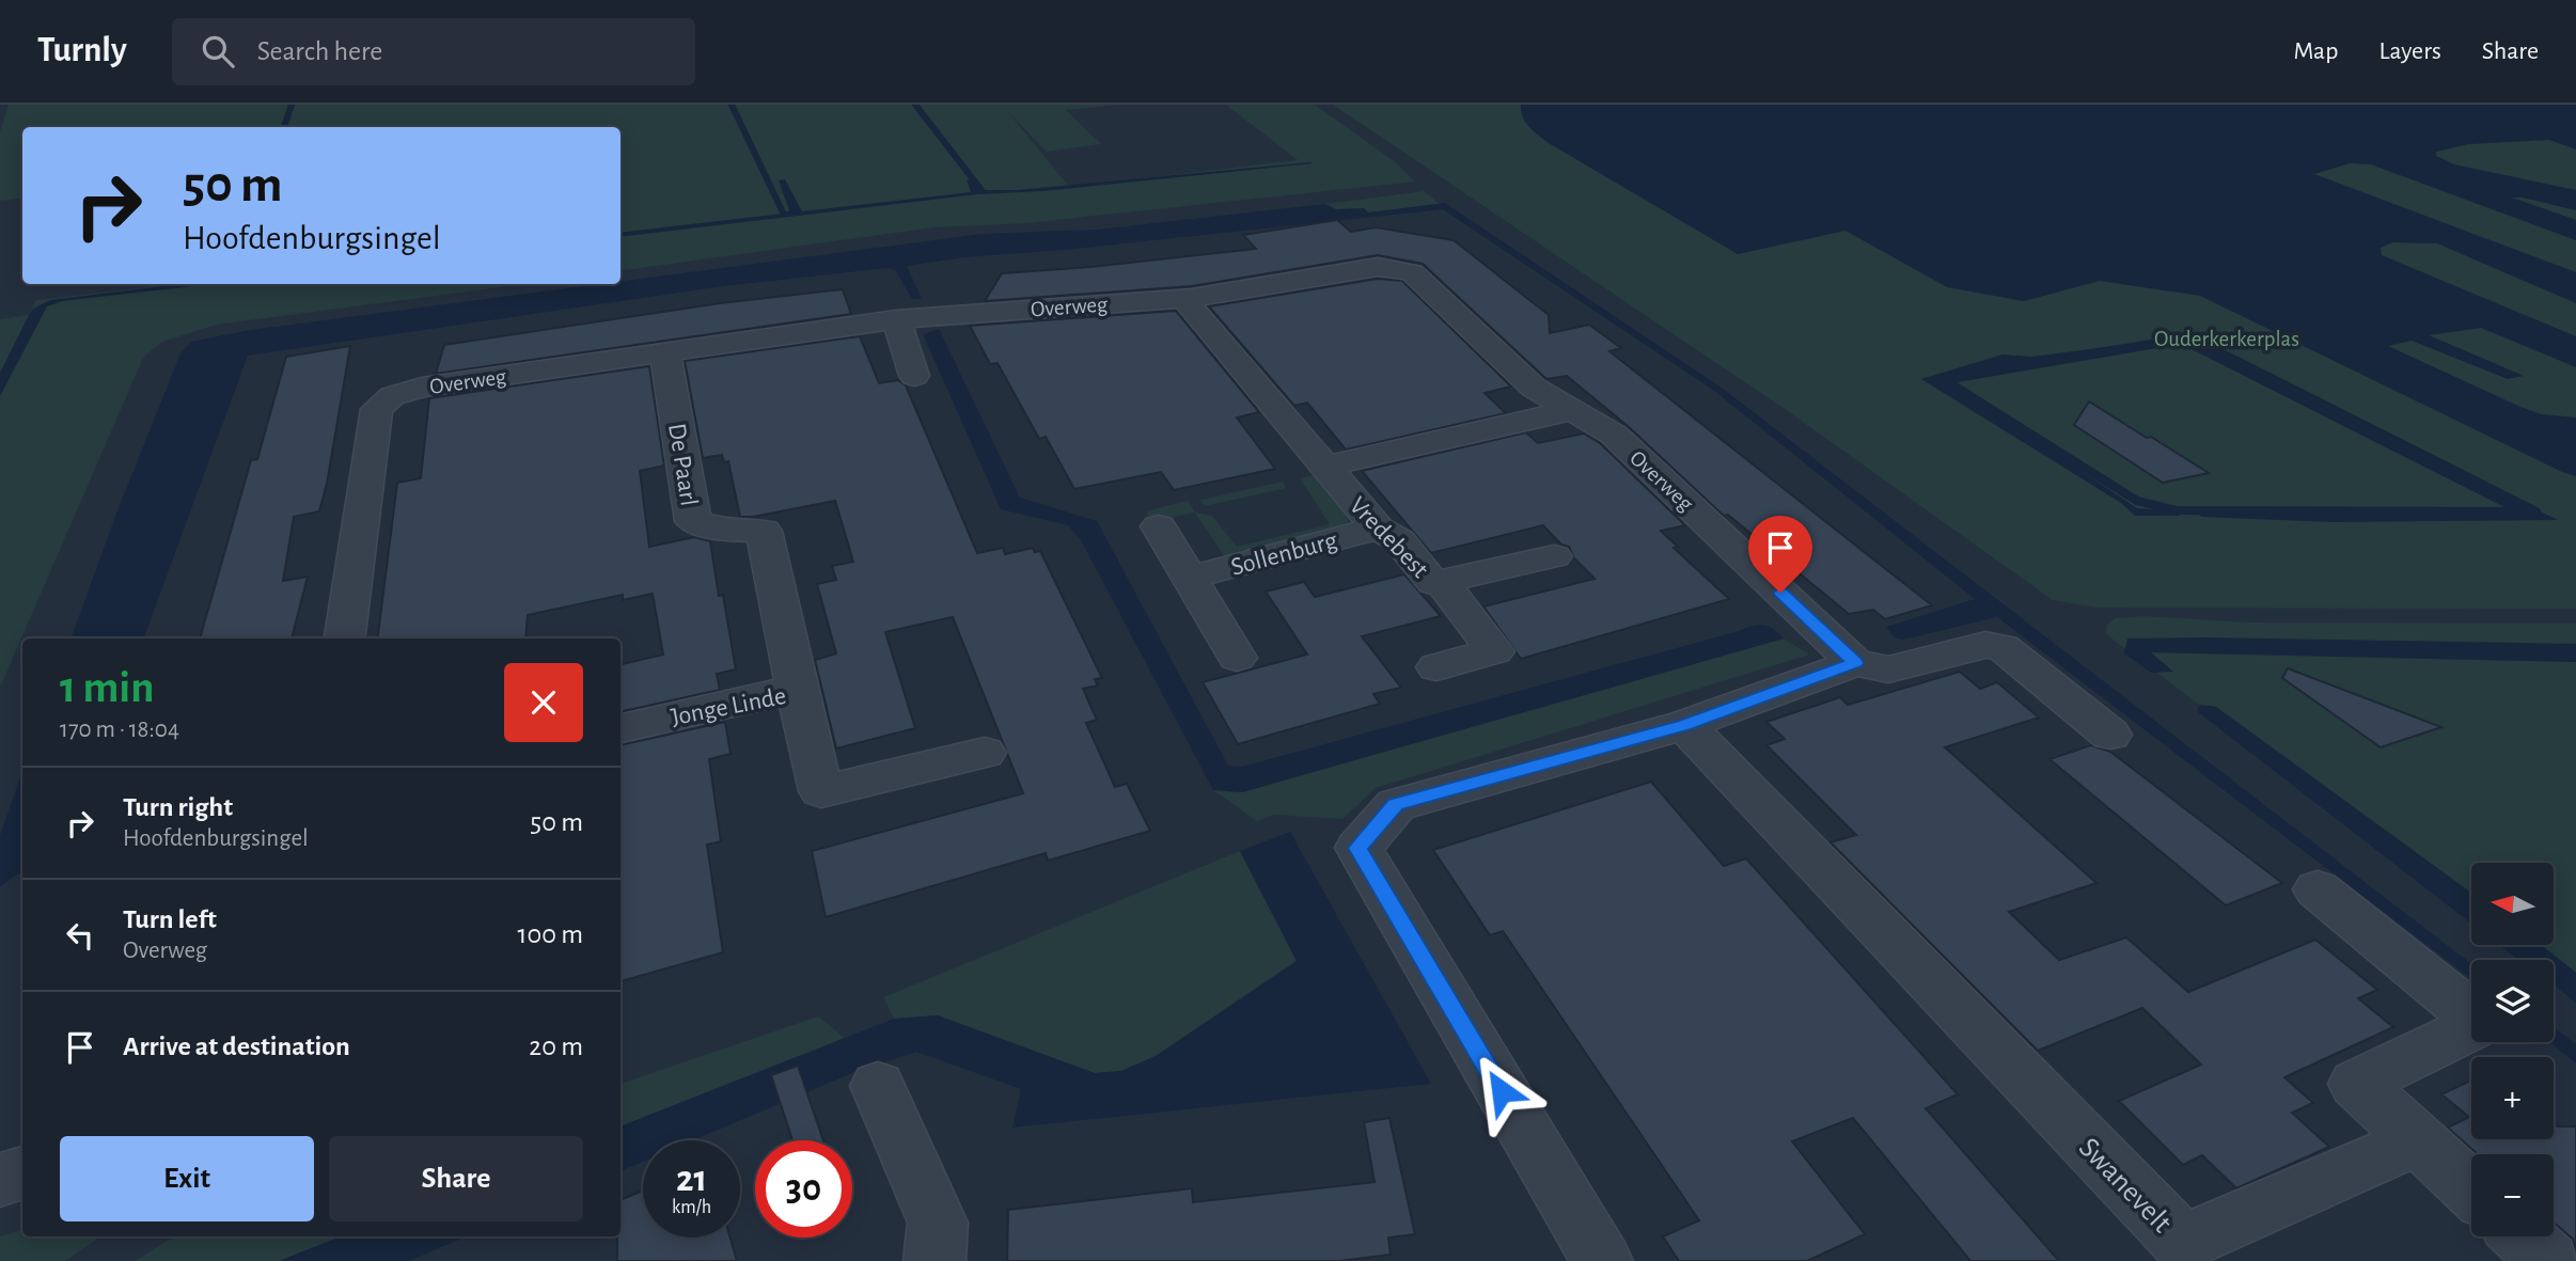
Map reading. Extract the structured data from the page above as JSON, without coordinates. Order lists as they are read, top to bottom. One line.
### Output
{"streets":{"street":["Overweg","De Paarl","Vredebest","Sollenburg","Jonge Linde","Swanevelt"]},"crossings":[["Overweg","De Paarl"],["Overweg","Vredebest"],["De Paarl","Jonge Linde"],["Vredebest","Sollenburg"]],"parks":["Ouderkerkerplas"],"north":"left","page":{"header":"Turnly","search":"Search here","nav":["Map","Layers","Share"],"turn":["50 m","Hoofdenburgsingel"],"heading":["1 min","170 m · 18:04"],"list":[{"name":"Turn right","note":"Hoofdenburgsingel","value":"50 m"},{"name":"Turn left","note":"Overweg","value":"100 m"},{"name":"Arrive at destination","value":"20 m"}],"map_buttons":["+","−"],"buttons":["Exit","Share"],"speed":"21 km/h","limit":"30"}}
